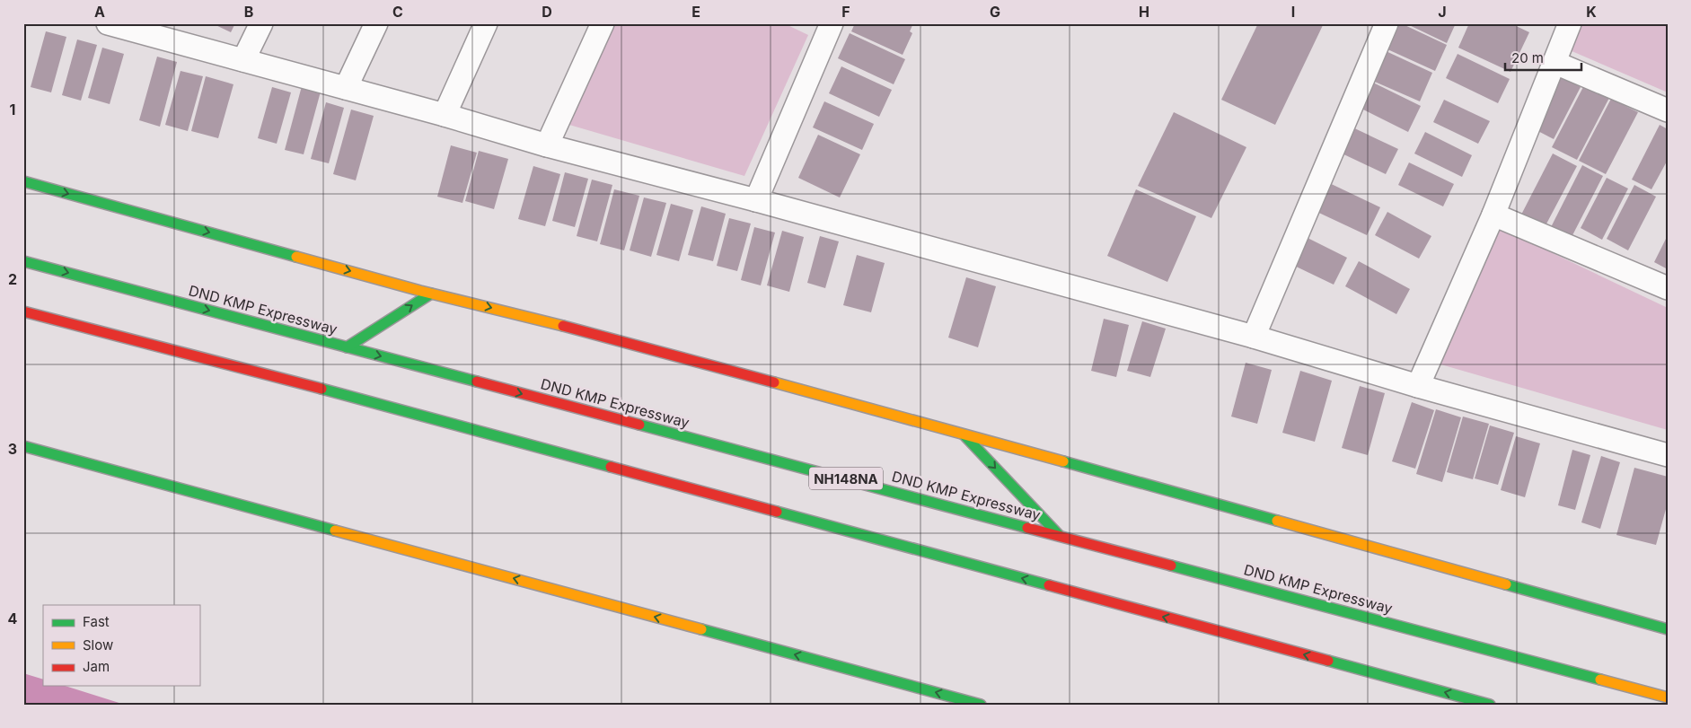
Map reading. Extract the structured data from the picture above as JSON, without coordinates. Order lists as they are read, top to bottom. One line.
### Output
{"streets":{"main road":["DND KMP Expressway","NH148NA"]},"legend":["Fast","Slow","Jam"],"scale_bar":"20 m","grid":{"columns":["A","B","C","D","E","F","G","H","I","J","K"],"rows":["1","2","3","4"]}}
